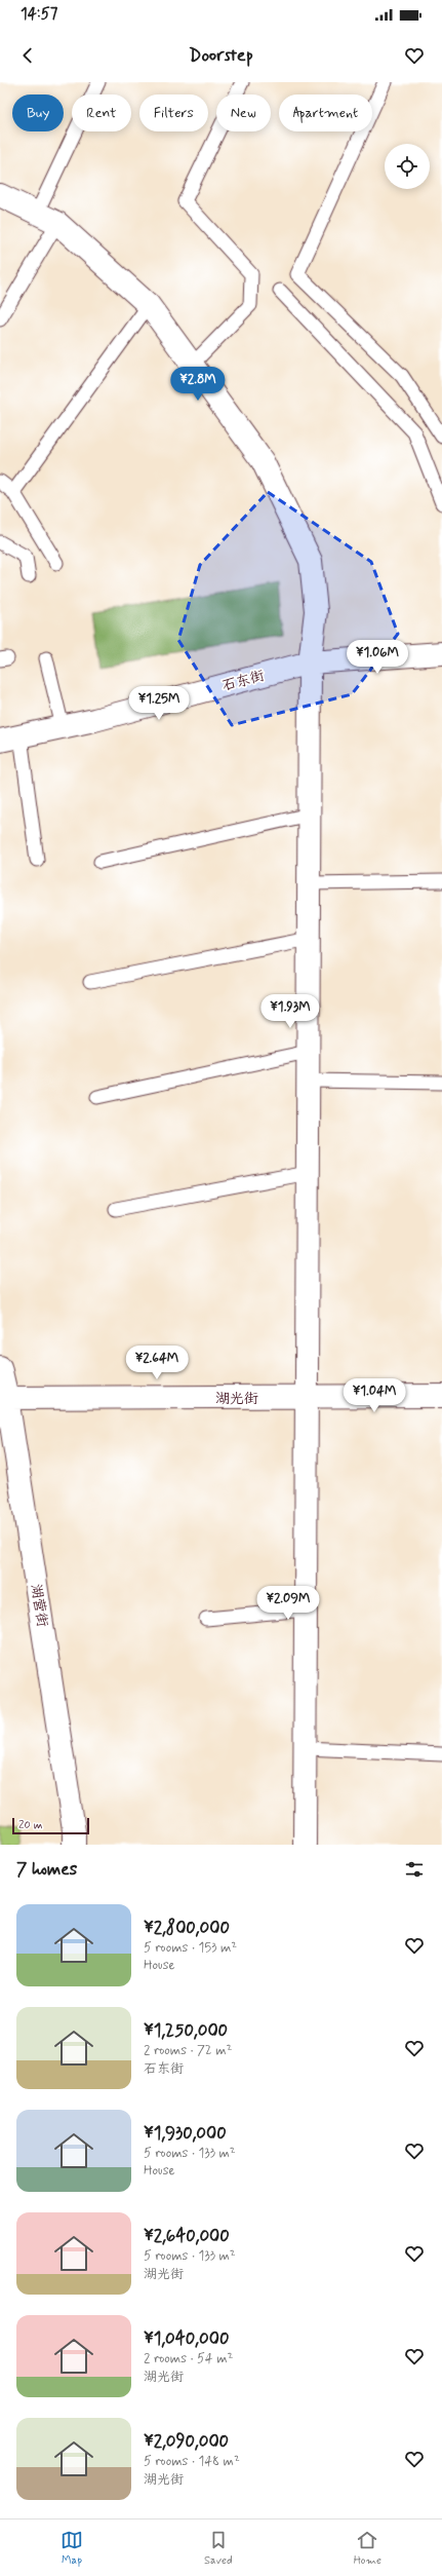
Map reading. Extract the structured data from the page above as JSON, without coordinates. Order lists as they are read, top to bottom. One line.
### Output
{"streets":{"street":["石东街","湖光街","湖营街"]},"crossings":[["湖光街","湖营街"]],"scale_bar":"20 m","page":{"status":"14:57","header":"Doorstep","chip":["Buy","Rent","Filters","New","Apartment"],"price":["¥2.8M","¥1.06M","¥1.25M","¥1.93M","¥2.64M","¥1.04M","¥2.09M"],"scale":"20 m","heading":"7 homes","list":[{"name":"¥2,800,000","note":"5 rooms · 153 m² · House"},{"name":"¥1,250,000","note":"2 rooms · 72 m² · 石东街"},{"name":"¥1,930,000","note":"5 rooms · 133 m² · House"},{"name":"¥2,640,000","note":"5 rooms · 133 m² · 湖光街"},{"name":"¥1,040,000","note":"2 rooms · 54 m² · 湖光街"},{"name":"¥2,090,000","note":"5 rooms · 148 m² · 湖光街"}],"tabs":["Map","Saved","Home"]}}
